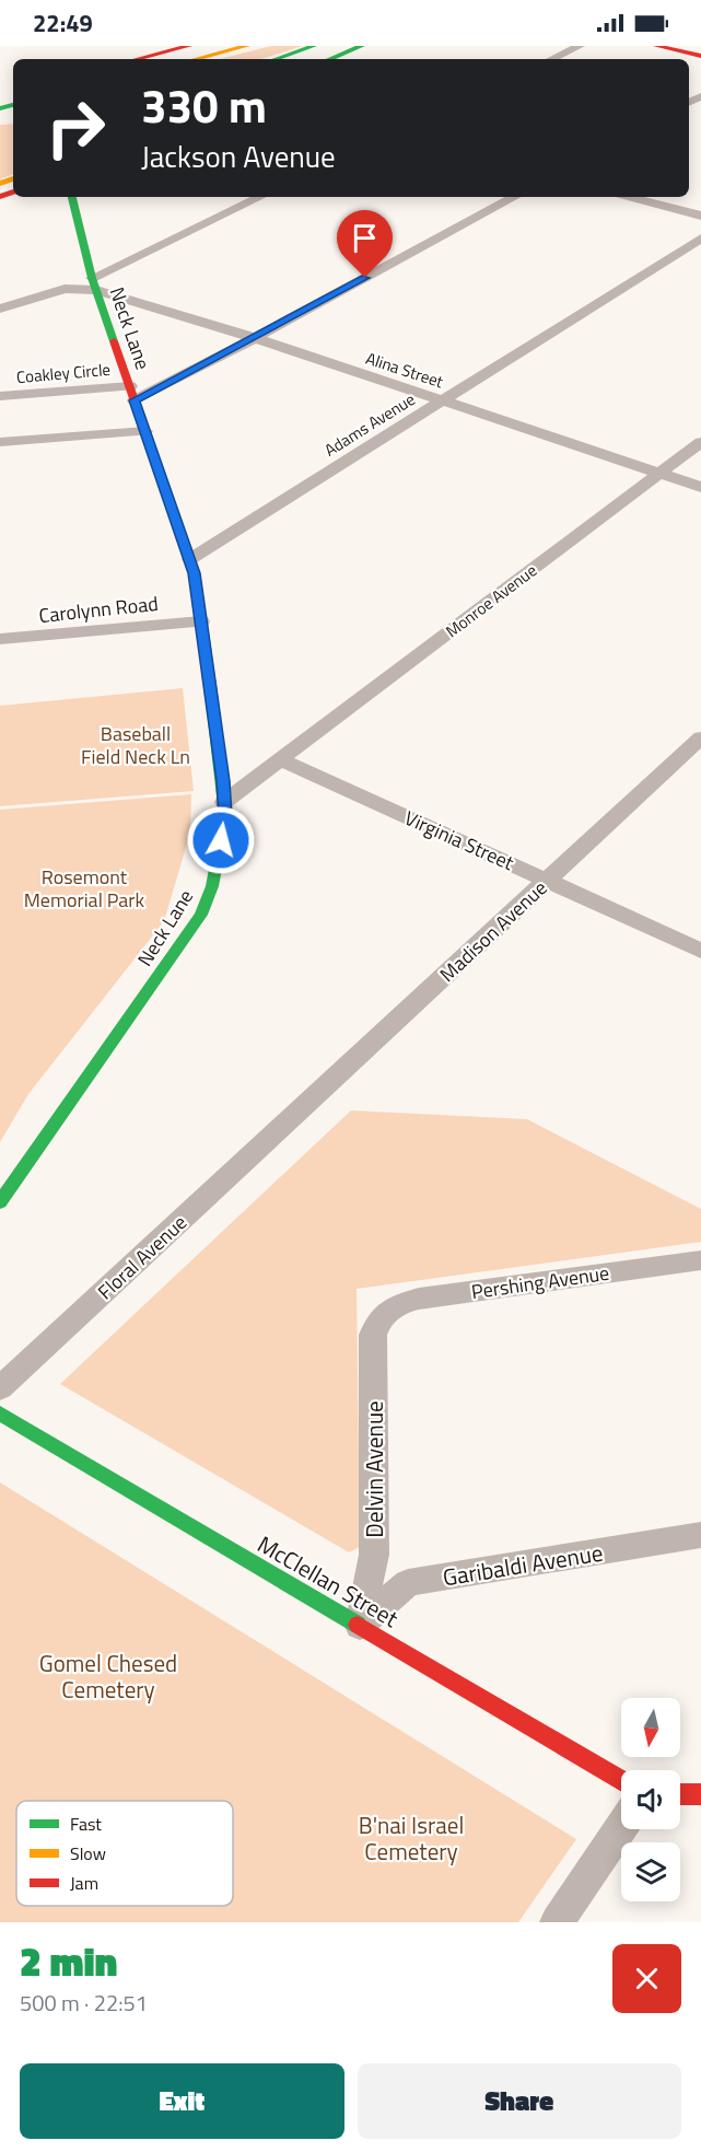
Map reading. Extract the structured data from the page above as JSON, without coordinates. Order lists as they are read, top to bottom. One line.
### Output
{"streets":{"main road":["Neck Lane","McClellan Street"],"street":["Alina Street","Coakley Circle","Adams Avenue","Monroe Avenue","Carolynn Road","Virginia Street","Madison Avenue","Floral Avenue","Pershing Avenue","Delvin Avenue","Garibaldi Avenue"]},"crossings":[["Neck Lane","Alina Street"],["Neck Lane","Coakley Circle"],["Neck Lane","Adams Avenue"],["Neck Lane","Carolynn Road"],["Alina Street","Adams Avenue"],["Alina Street","Monroe Avenue"],["Monroe Avenue","Virginia Street"],["Virginia Street","Madison Avenue"],["Madison Avenue","Floral Avenue"],["Pershing Avenue","Delvin Avenue"],["Delvin Avenue","Garibaldi Avenue"],["Delvin Avenue","McClellan Street"],["Garibaldi Avenue","McClellan Street"]],"parks":["Baseball Field Neck Ln","Rosemont Memorial Park","Gomel Chesed Cemetery","B'nai Israel Cemetery"],"legend":["Fast","Slow","Jam"],"north":"bottom","page":{"status":"22:49","turn":["330 m","Jackson Avenue"],"heading":["2 min","500 m · 22:51"],"buttons":["Exit","Share"]}}
